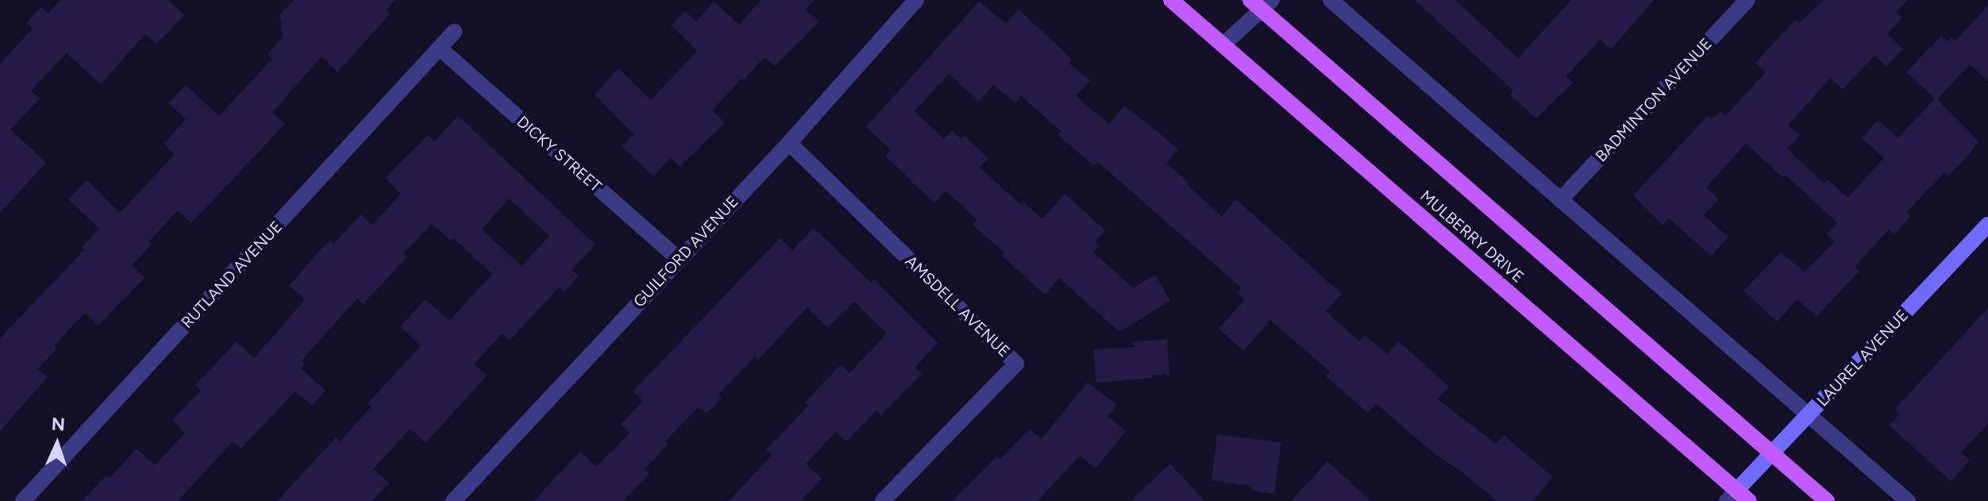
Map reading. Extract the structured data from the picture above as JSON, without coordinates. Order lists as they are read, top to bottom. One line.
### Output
{"streets":{"main road":["MULBERRY DRIVE"],"street":["BADMINTON AVENUE","DICKY STREET","GUILFORD AVENUE","RUTLAND AVENUE","AMSDELL AVENUE","LAUREL AVENUE"]},"crossings":[["DICKY STREET","GUILFORD AVENUE"],["DICKY STREET","RUTLAND AVENUE"],["MULBERRY DRIVE","LAUREL AVENUE"],["GUILFORD AVENUE","AMSDELL AVENUE"]],"north":"top"}
